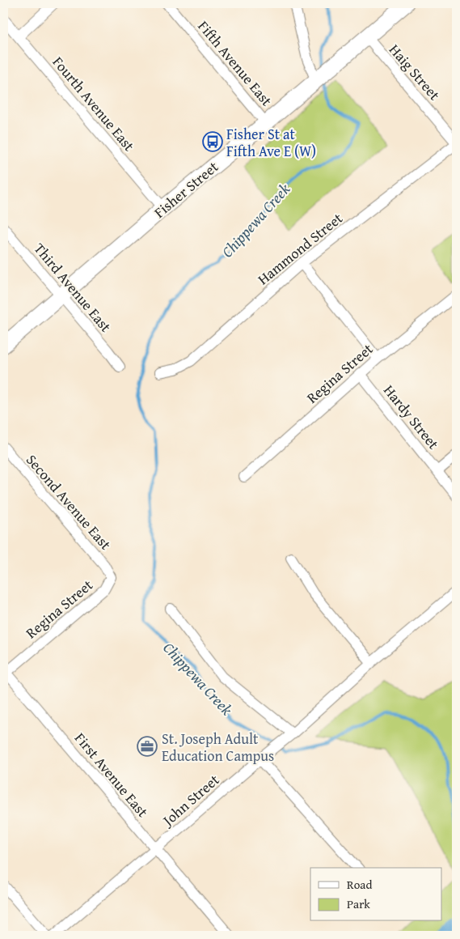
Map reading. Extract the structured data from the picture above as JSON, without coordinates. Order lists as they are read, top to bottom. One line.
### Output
{"streets":{"main road":["Fisher Street"],"street":["Fifth Avenue East","Haig Street","Fourth Avenue East","Hammond Street","Third Avenue East","Regina Street","Hardy Street","Second Avenue East","First Avenue East","John Street"]},"crossings":[["Fifth Avenue East","Fisher Street"],["Haig Street","Fisher Street"],["Haig Street","Hammond Street"],["Fourth Avenue East","Fisher Street"],["Fisher Street","Third Avenue East"],["Regina Street","Hardy Street"],["Regina Street","Second Avenue East"],["Regina Street","First Avenue East"],["First Avenue East","John Street"]],"water":["Chippewa Creek"],"places":{"bus stop":["Fisher St at Fifth Ave E (W)"],"office":["St. Joseph Adult Education Campus"]},"legend":["Road","Park"]}
